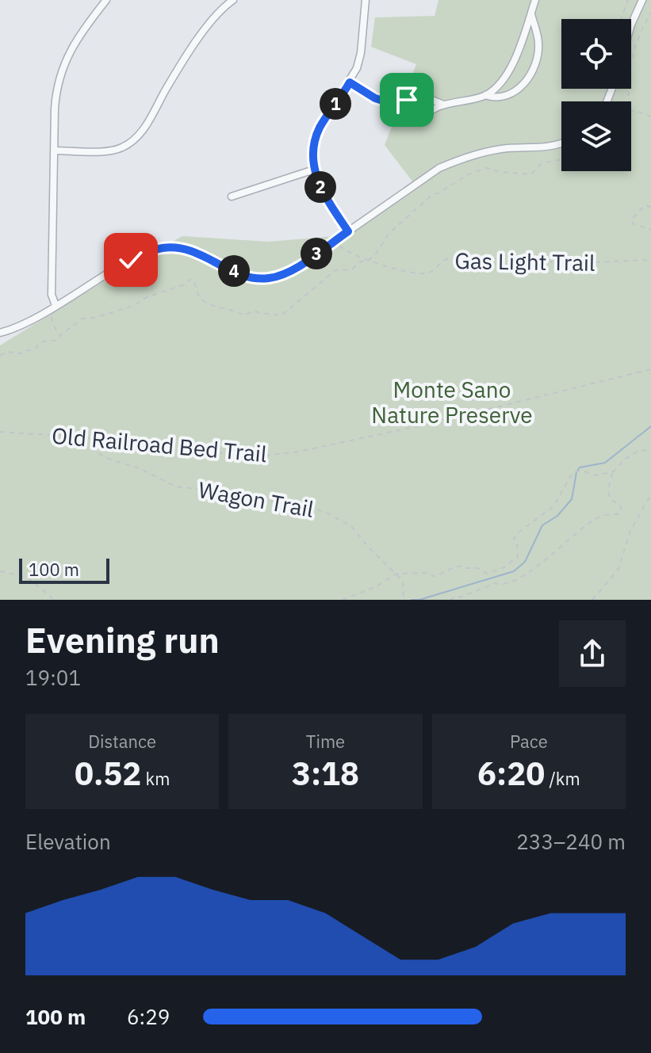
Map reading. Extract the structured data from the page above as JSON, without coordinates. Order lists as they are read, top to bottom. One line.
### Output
{"streets":{"path":["Gas Light Trail","Old Railroad Bed Trail","Wagon Trail"]},"crossings":[["Old Railroad Bed Trail","Wagon Trail"]],"parks":["Monte Sano Nature Preserve"],"scale_bar":"100 m","page":{"pins":["1","2","3","4"],"scale":"100 m","heading":["Evening run","19:01"],"stats":[["Distance","0.52 km"],["Time","3:18"],["Pace","6:20 /km"]],"chart":["Elevation","233–240 m"],"list":[{"name":"100 m","note":"6:29"}]}}
